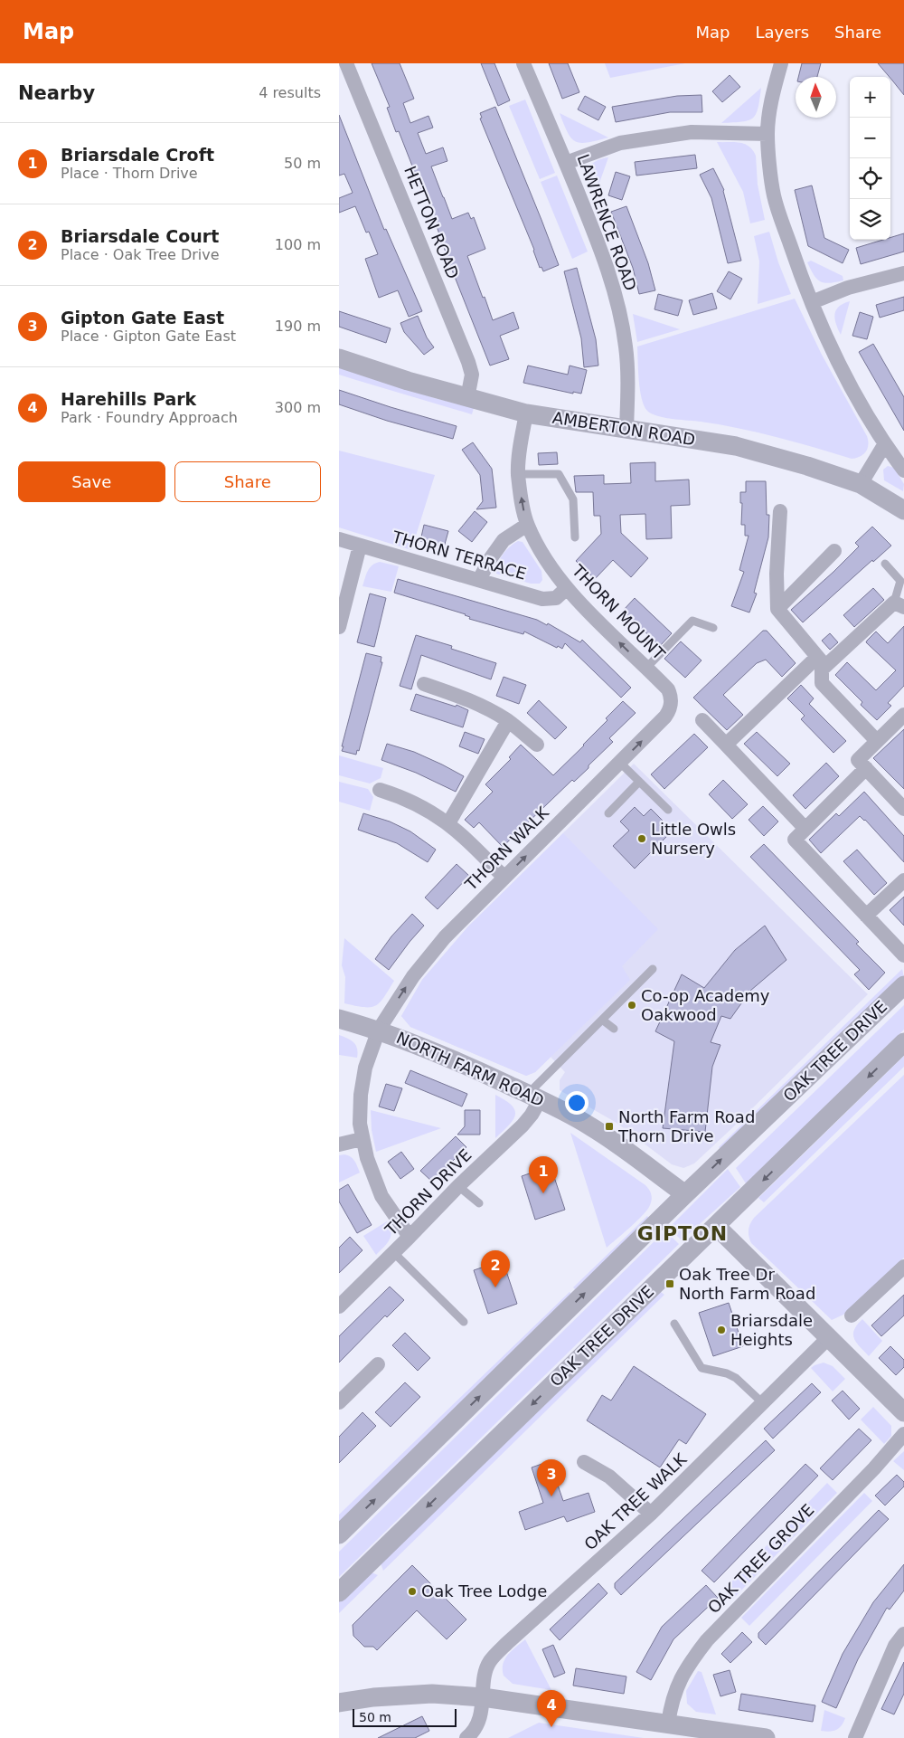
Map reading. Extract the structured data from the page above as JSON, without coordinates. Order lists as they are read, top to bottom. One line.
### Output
{"streets":{"street":["HETTON ROAD","LAWRENCE ROAD","AMBERTON ROAD","THORN TERRACE","THORN MOUNT","THORN WALK","OAK TREE DRIVE","NORTH FARM ROAD","THORN DRIVE","OAK TREE WALK","OAK TREE GROVE"]},"crossings":[["HETTON ROAD","AMBERTON ROAD"],["LAWRENCE ROAD","AMBERTON ROAD"],["AMBERTON ROAD","THORN MOUNT"],["THORN TERRACE","THORN MOUNT"],["THORN MOUNT","THORN WALK"],["THORN WALK","NORTH FARM ROAD"],["THORN WALK","THORN DRIVE"],["OAK TREE DRIVE","NORTH FARM ROAD"],["NORTH FARM ROAD","THORN DRIVE"]],"one_way":["THORN MOUNT"],"districts":["GIPTON"],"places":{"other":["Little Owls Nursery","Co-op Academy Oakwood","Briarsdale Heights","Oak Tree Lodge"],"transit":["North Farm Road Thorn Drive","Oak Tree Dr North Farm Road"]},"scale_bar":"50 m","north":"top","page":{"header":"Map","nav":["Map","Layers","Share"],"heading":["Nearby","4 results"],"map_buttons":["+","−"],"list":[{"mark":"1","name":"Briarsdale Croft","note":"Place · Thorn Drive","value":"50 m"},{"mark":"2","name":"Briarsdale Court","note":"Place · Oak Tree Drive","value":"100 m"},{"mark":"3","name":"Gipton Gate East","note":"Place · Gipton Gate East","value":"190 m"},{"mark":"4","name":"Harehills Park","note":"Park · Foundry Approach","value":"300 m"}],"buttons":["Save","Share"],"pins":["1","2","3","4"],"scale":"50 m"}}
